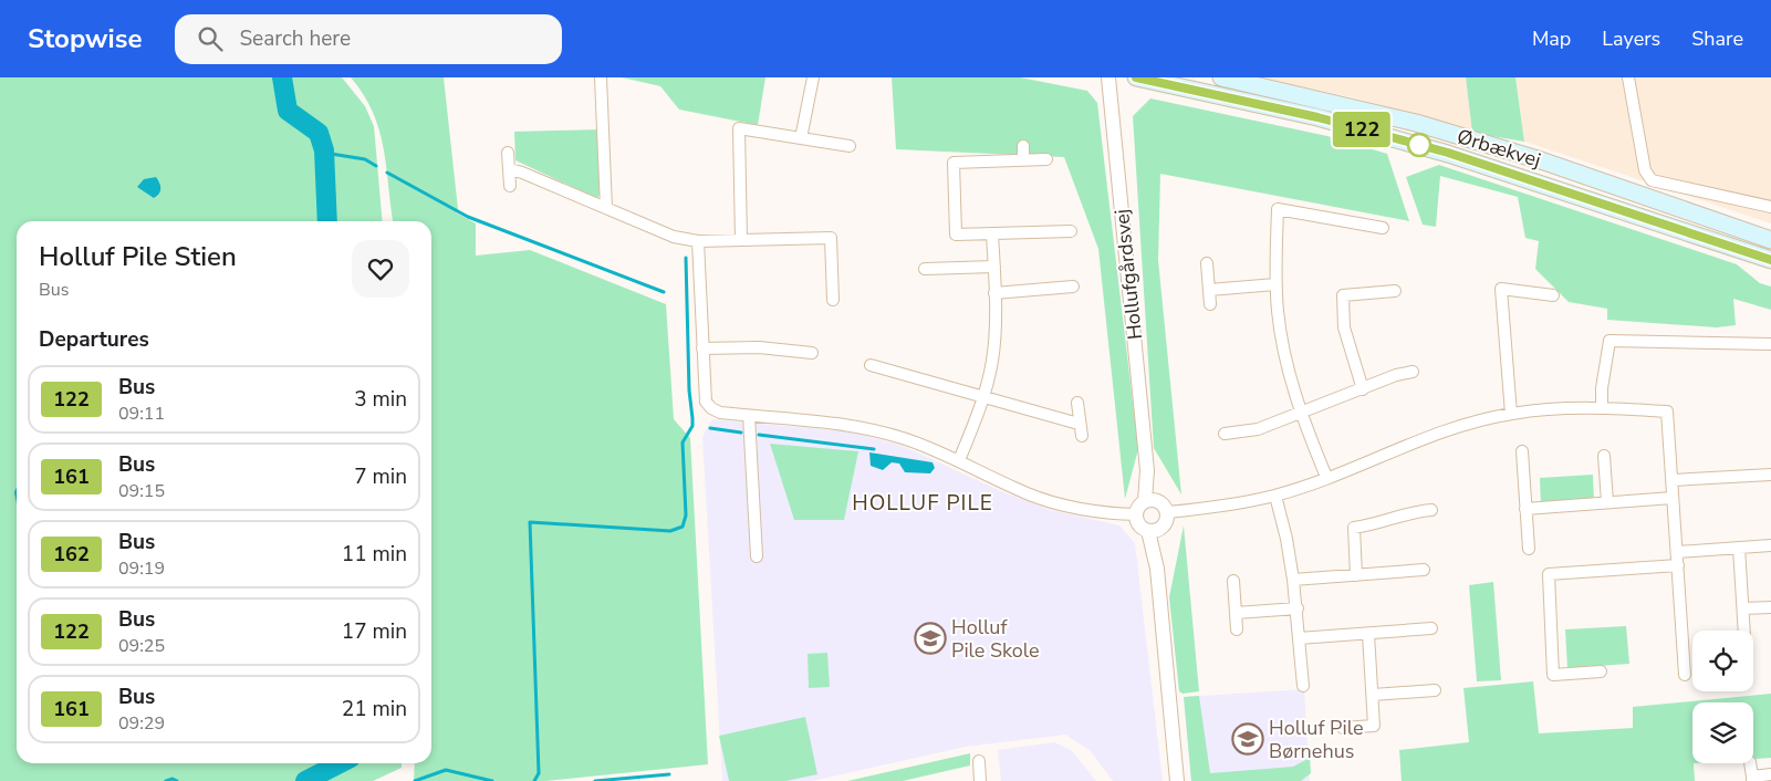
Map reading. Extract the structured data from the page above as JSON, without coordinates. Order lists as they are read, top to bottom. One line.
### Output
{"streets":{"main road":["Ørbækvej"],"street":["Hollufgårdsvej"]},"districts":["HOLLUF PILE"],"places":{"school or university":["Holluf Pile Skole","Holluf Pile Børnehus"]},"lines":["bus line 122"],"page":{"header":"Stopwise","search":"Search here","nav":["Map","Layers","Share"],"on_map":"122","heading":[["Holluf Pile Stien","Bus"],"Departures"],"list":[{"mark":"122","name":"Bus","note":"09:11","value":"3 min"},{"mark":"161","name":"Bus","note":"09:15","value":"7 min"},{"mark":"162","name":"Bus","note":"09:19","value":"11 min"},{"mark":"122","name":"Bus","note":"09:25","value":"17 min"},{"mark":"161","name":"Bus","note":"09:29","value":"21 min"}]}}
